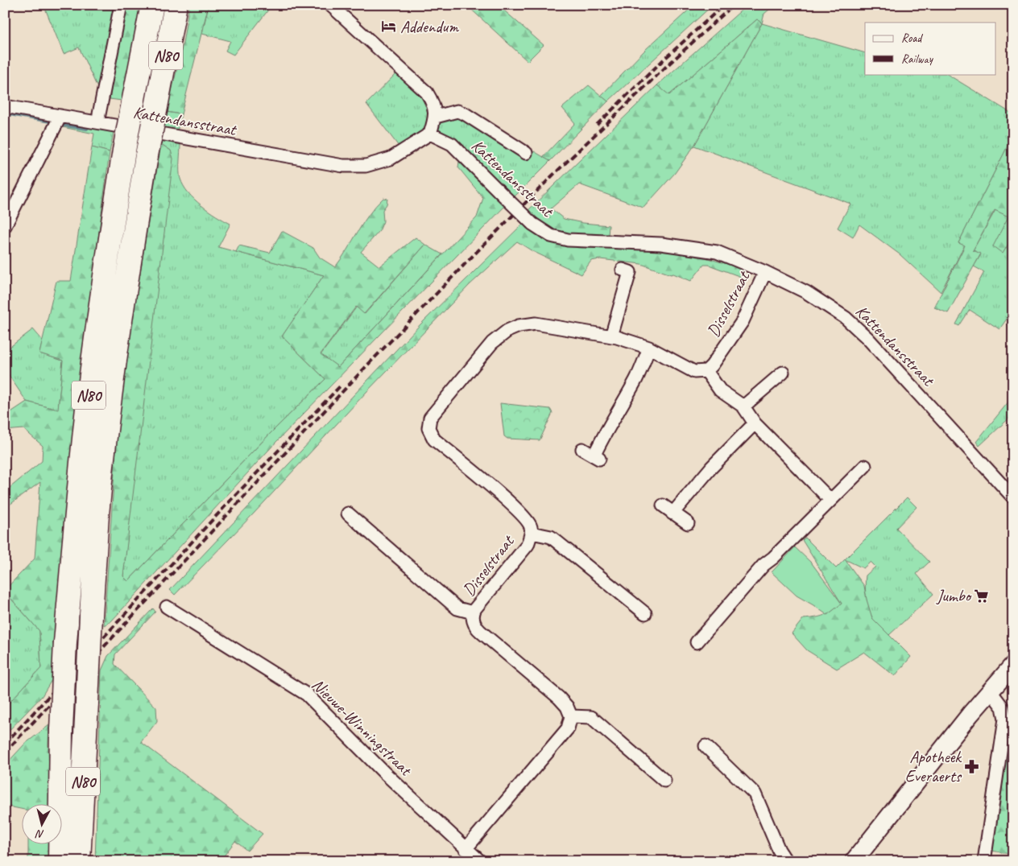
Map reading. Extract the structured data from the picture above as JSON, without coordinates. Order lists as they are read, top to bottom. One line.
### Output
{"streets":{"highway":["N80"],"street":["Kattendansstraat","Disselstraat","Nieuwe-Winningstraat"]},"crossings":[["Kattendansstraat","Disselstraat"]],"places":{"hotel":["Addendum"],"supermarket":["Jumbo"],"pharmacy":["Apotheek Everaerts"]},"legend":["Road","Railway"],"north":"bottom"}
